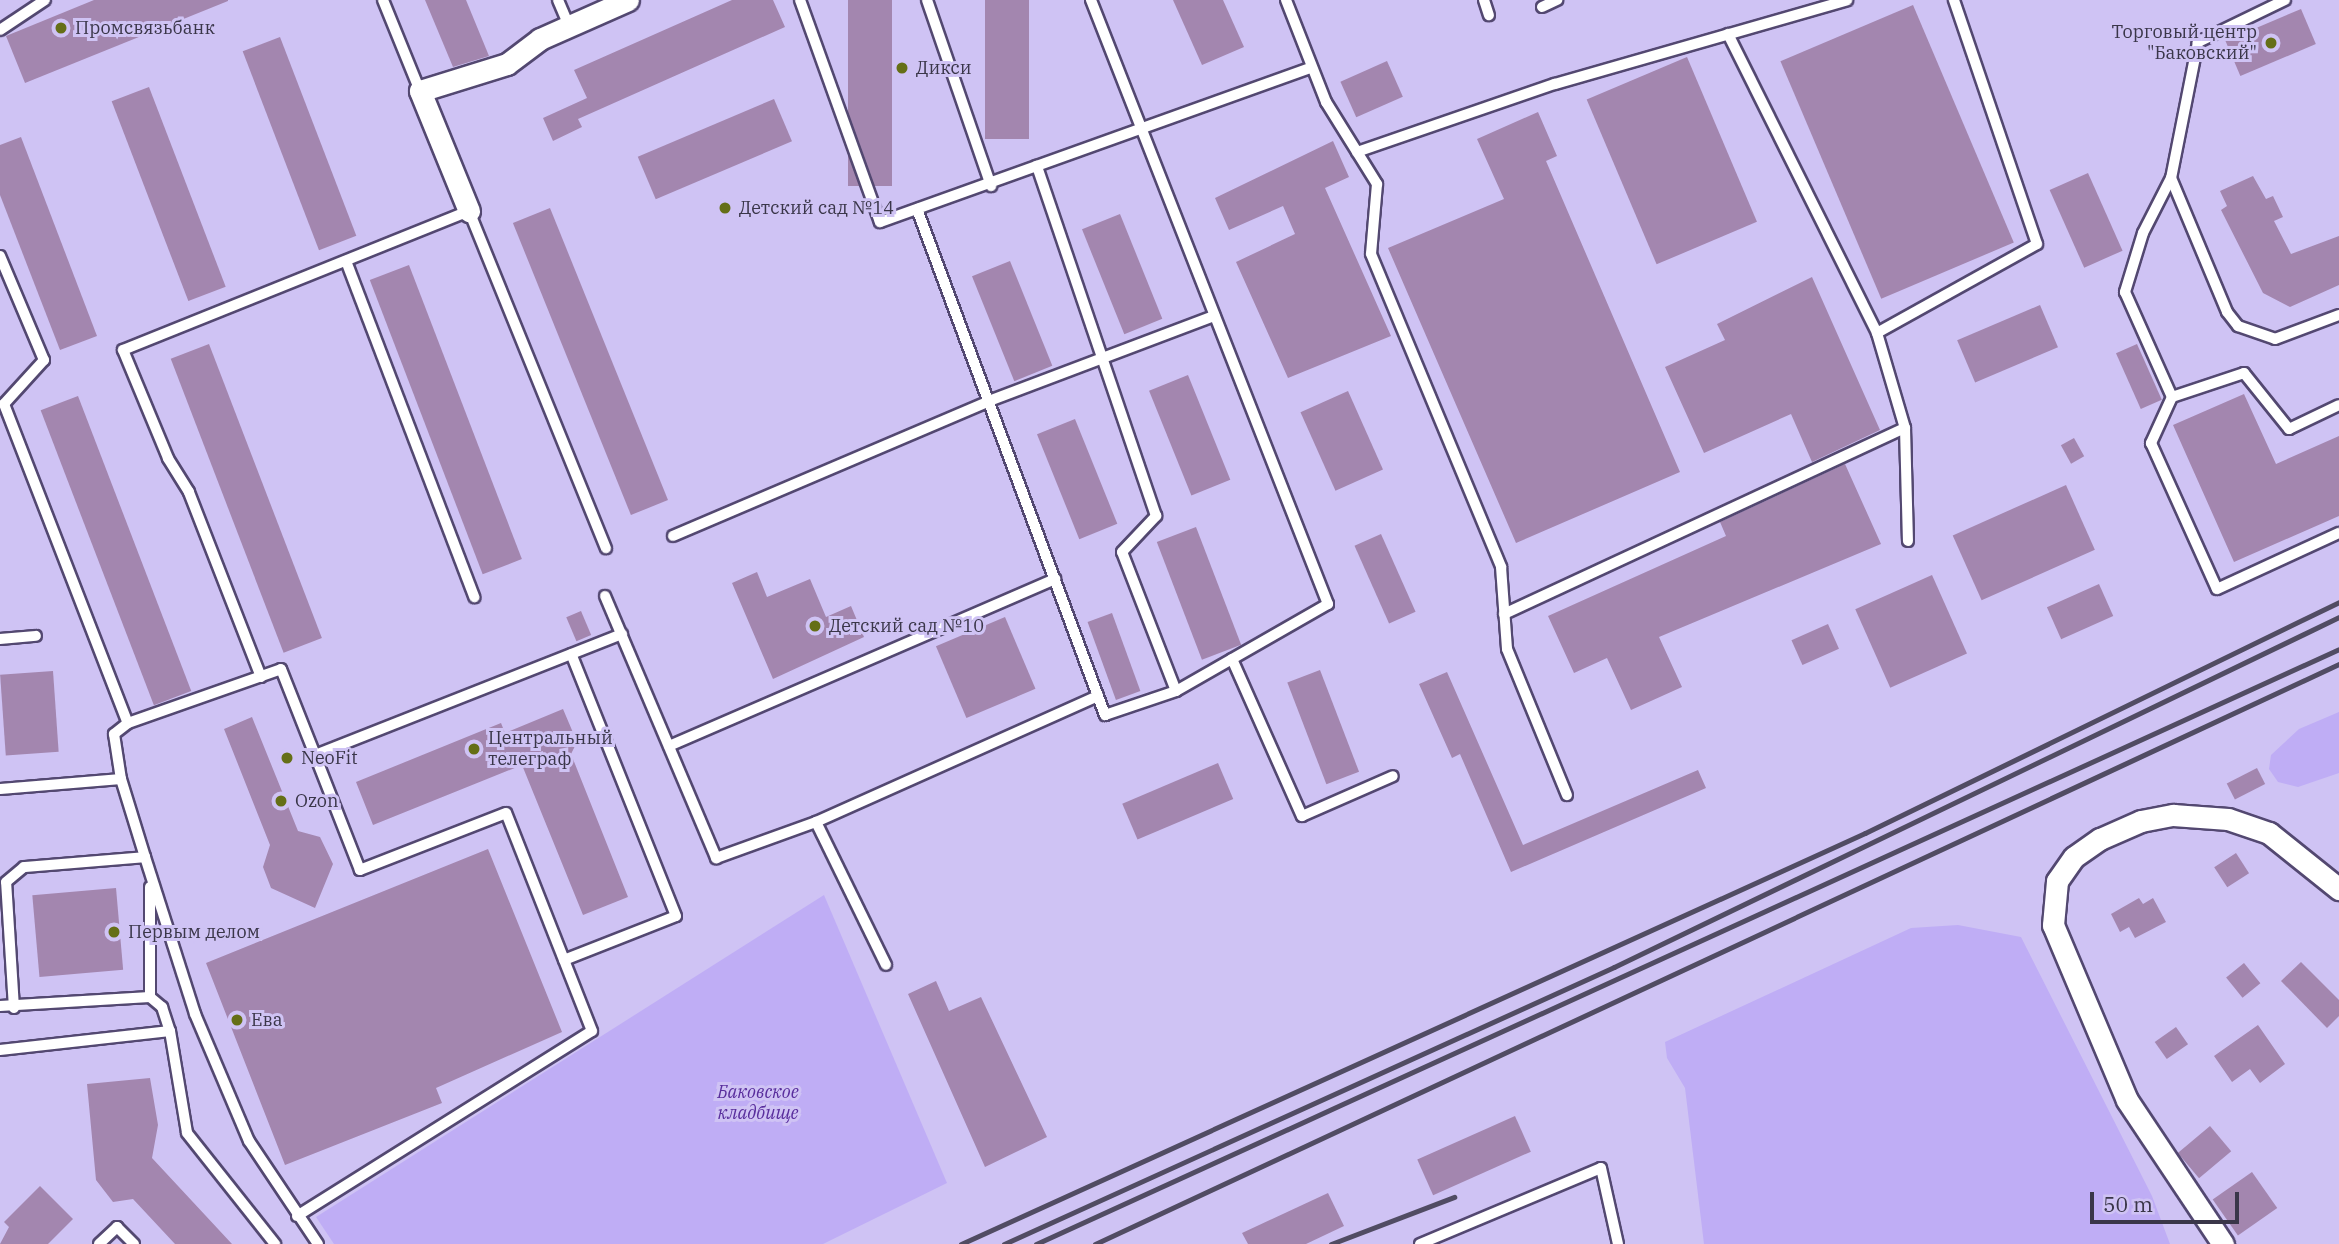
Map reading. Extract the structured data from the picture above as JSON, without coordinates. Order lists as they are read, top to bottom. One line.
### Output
{"parks":["Баковское кладбище"],"places":["Промсвязьбанк","Торговый центр \"Баковский\"","Дикси","Детский сад №14","Детский сад №10","Центральный телеграф","NeoFit","Ozon","Первым делом","Ева"],"scale_bar":"50 m"}
